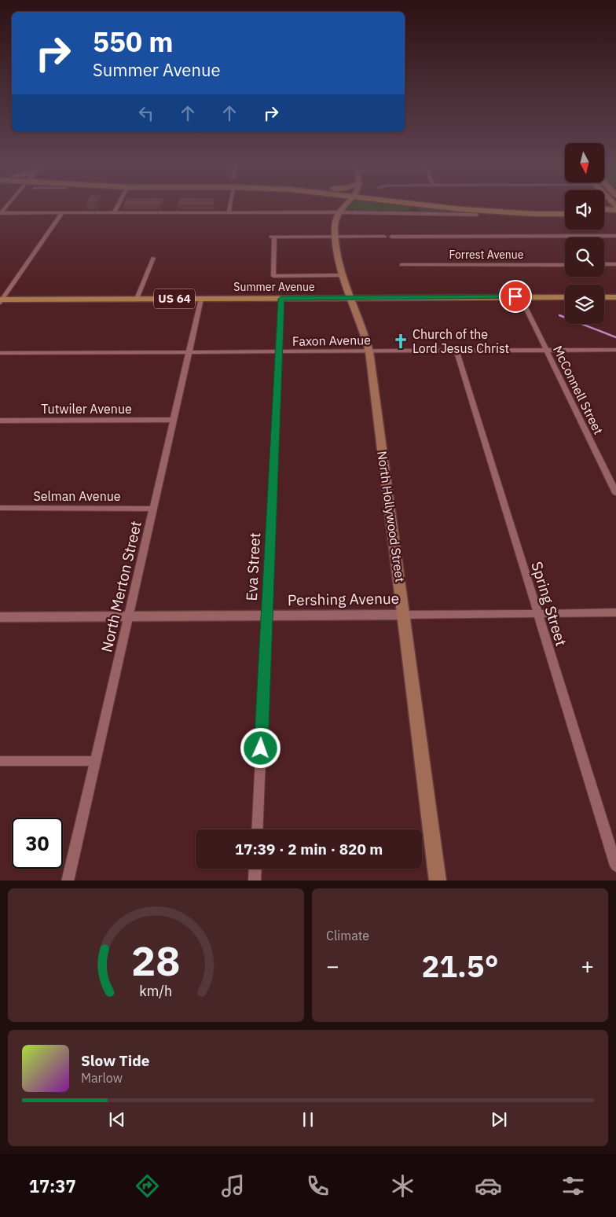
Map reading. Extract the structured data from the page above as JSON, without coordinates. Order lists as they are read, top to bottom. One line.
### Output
{"streets":{"main road":["Summer Avenue","US 64","North Hollywood Street"],"street":["Forrest Avenue","Faxon Avenue","McConnell Street","Tutwiler Avenue","Selman Avenue","Eva Street","North Merton Street","Pershing Avenue","Spring Street"]},"crossings":[["Summer Avenue","McConnell Street"],["Summer Avenue","North Hollywood Street"],["Summer Avenue","Eva Street"],["Summer Avenue","North Merton Street"],["Faxon Avenue","McConnell Street"],["Faxon Avenue","North Hollywood Street"],["Faxon Avenue","Eva Street"],["Faxon Avenue","North Merton Street"],["Faxon Avenue","Spring Street"],["Tutwiler Avenue","North Merton Street"],["Selman Avenue","North Merton Street"],["North Hollywood Street","Pershing Avenue"],["Eva Street","Pershing Avenue"],["North Merton Street","Pershing Avenue"],["Pershing Avenue","Spring Street"]],"places":{"church":["Church of the Lord Jesus Christ"]},"north":"bottom","page":{"turn":["550 m","Summer Avenue"],"limit":"30","trip":"17:39 · 2 min · 820 m","tile":"Climate","heat":["−","21.5°","+"],"song":["Slow Tide","Marlow"],"tabs":"17:37","gauge":["28","km/h"]}}
